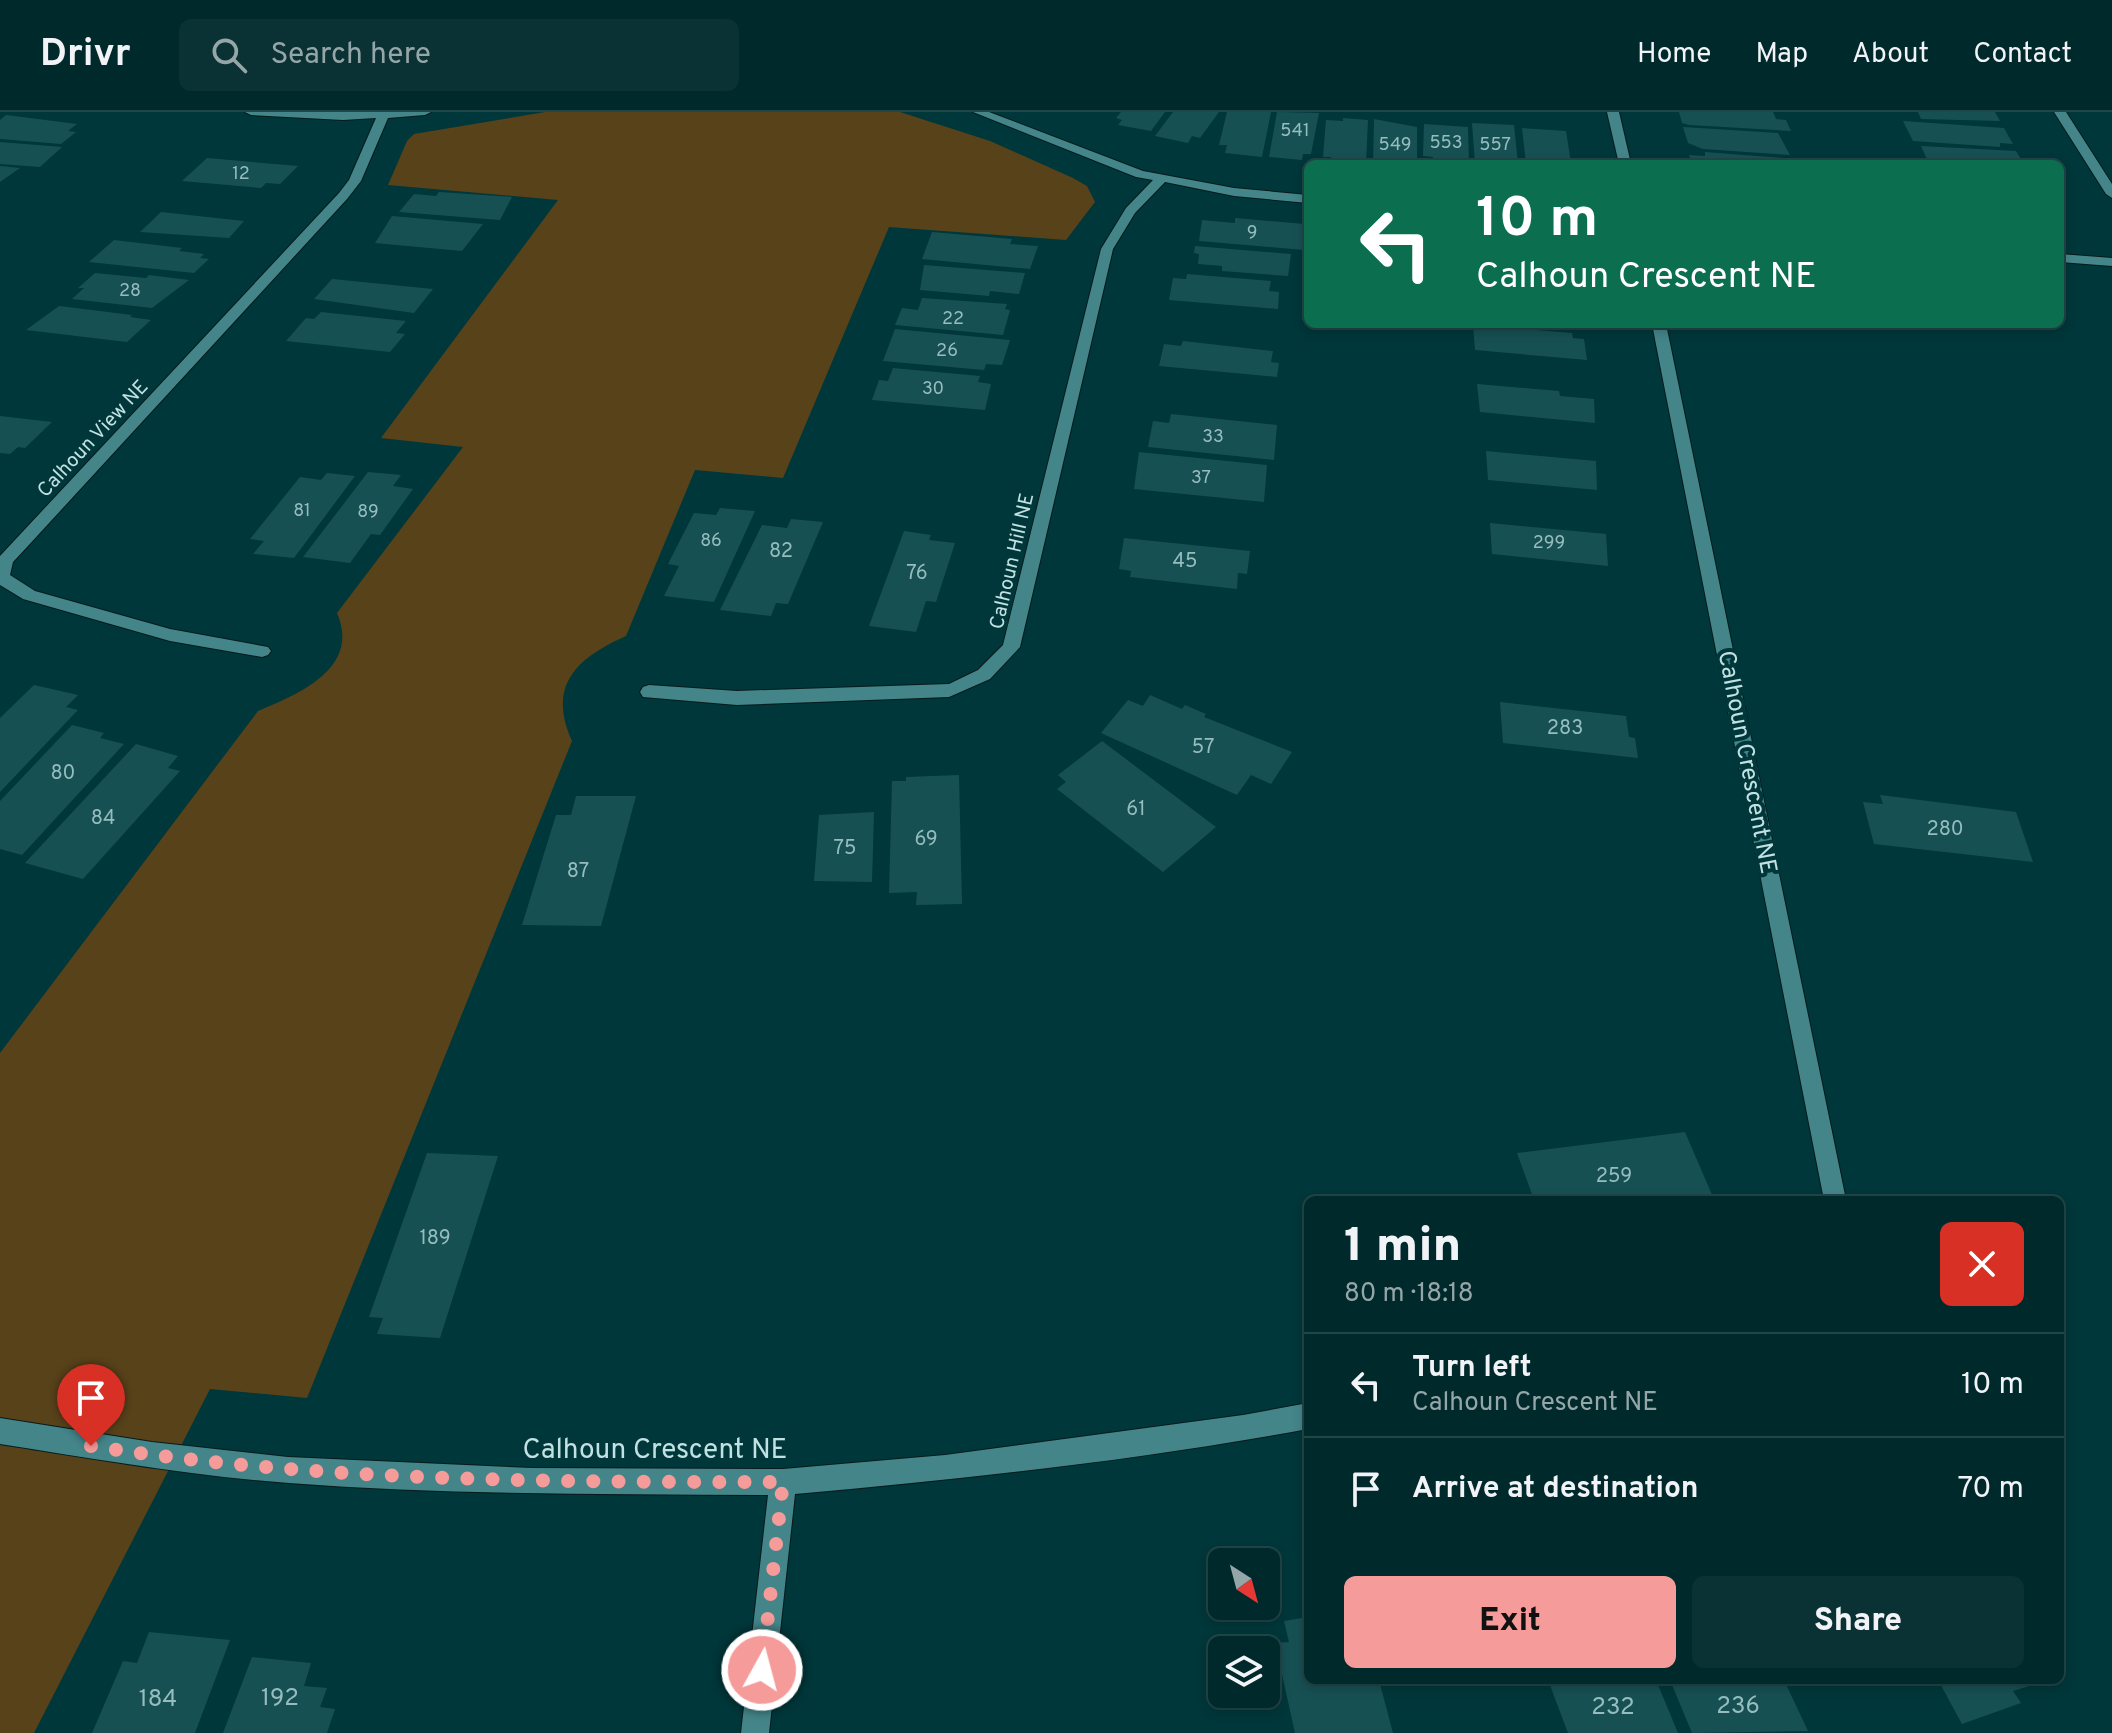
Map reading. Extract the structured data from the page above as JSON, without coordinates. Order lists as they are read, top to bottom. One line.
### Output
{"streets":{"street":["Calhoun View NE","Calhoun Hill NE","Calhoun Crescent NE"]},"house_numbers":["541","553","549","557","12","9","28","22","26","30","33","37","81","89","86","299","82","45","76","283","57","80","61","84","280","69","75","87","259","189","192","184","236","232"],"north":"bottom right","page":{"header":"Drivr","search":"Search here","nav":["Home","Map","About","Contact"],"turn":["10 m","Calhoun Crescent NE"],"heading":["1 min","80 m · 18:18"],"list":[{"name":"Turn left","note":"Calhoun Crescent NE","value":"10 m"},{"name":"Arrive at destination","value":"70 m"}],"buttons":["Exit","Share"]}}
